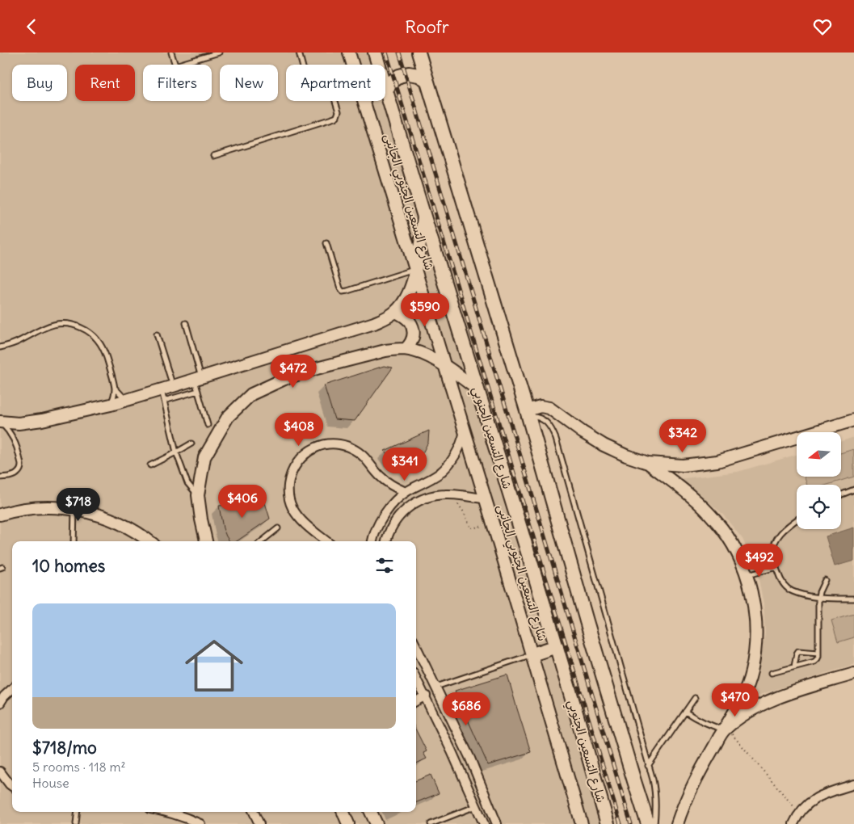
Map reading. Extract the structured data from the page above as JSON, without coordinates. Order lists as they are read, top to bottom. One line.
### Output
{"streets":{"main road":["شارع التسعين الجنوبي"],"street":["شارع التسعين الجنوبي الجانبى"]},"north":"left","page":{"header":"Roofr","chip":["Buy","Rent","Filters","New","Apartment"],"price":["$590","$472","$408","$342","$341","$406","$718","$492","$470","$686"],"heading":"10 homes","list":[{"name":"$718/mo","note":"5 rooms · 118 m² · House"}]}}
